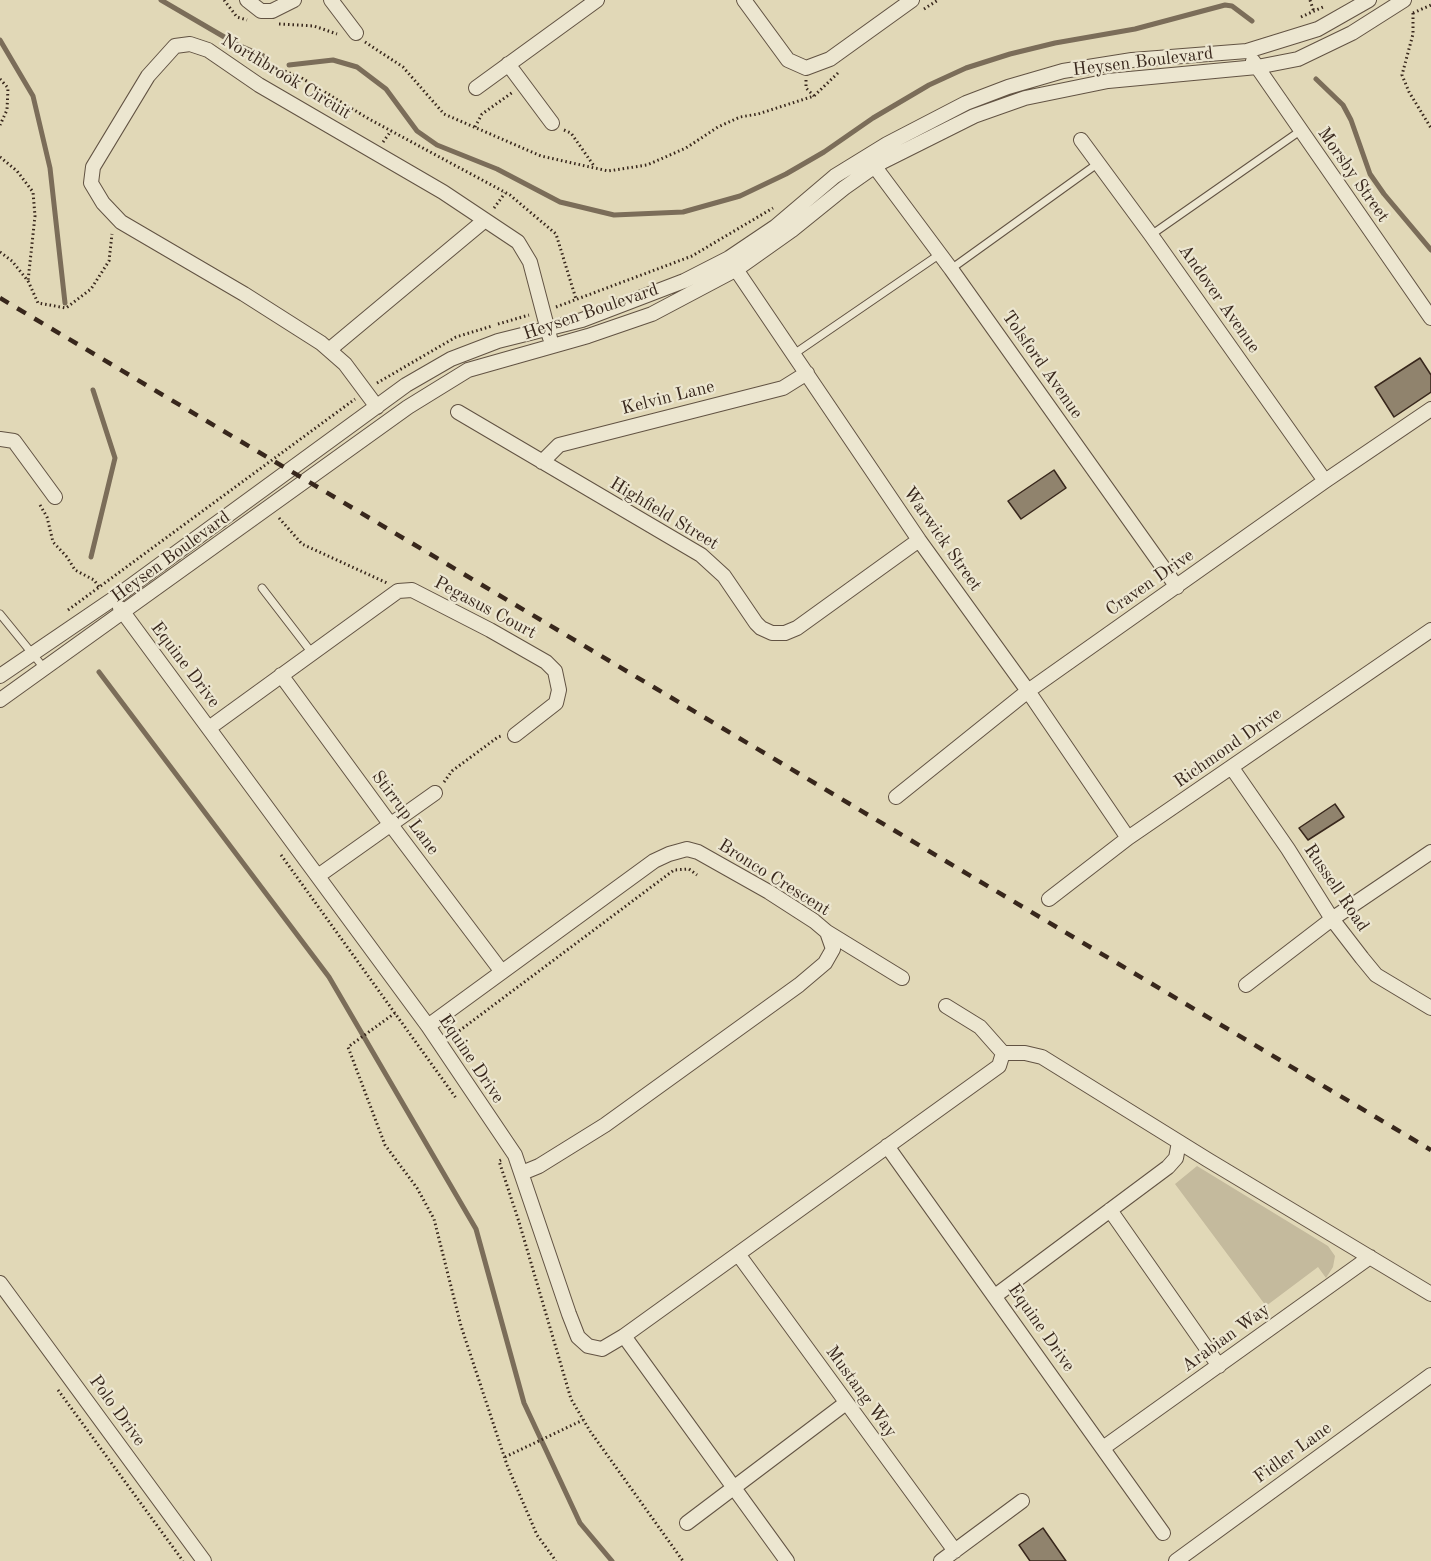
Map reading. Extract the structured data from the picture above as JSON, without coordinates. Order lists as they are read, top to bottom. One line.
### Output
{"streets":{"street":["Heysen Boulevard","Northbrook Circuit","Morsby Street","Andover Avenue","Tolsford Avenue","Kelvin Lane","Highfield Street","Warwick Street","Craven Drive","Pegasus Court","Equine Drive","Richmond Drive","Stirrup Lane","Bronco Crescent","Russell Road","Arabian Way","Mustang Way","Polo Drive","Fidler Lane"]},"crossings":[["Heysen Boulevard","Northbrook Circuit"],["Heysen Boulevard","Morsby Street"],["Heysen Boulevard","Tolsford Avenue"],["Heysen Boulevard","Warwick Street"],["Heysen Boulevard","Equine Drive"],["Andover Avenue","Craven Drive"],["Tolsford Avenue","Craven Drive"],["Kelvin Lane","Highfield Street"],["Kelvin Lane","Warwick Street"],["Highfield Street","Warwick Street"],["Warwick Street","Craven Drive"],["Warwick Street","Richmond Drive"],["Equine Drive","Bronco Crescent"],["Equine Drive","Arabian Way"],["Equine Drive","Mustang Way"],["Richmond Drive","Russell Road"],["Stirrup Lane","Bronco Crescent"]]}
